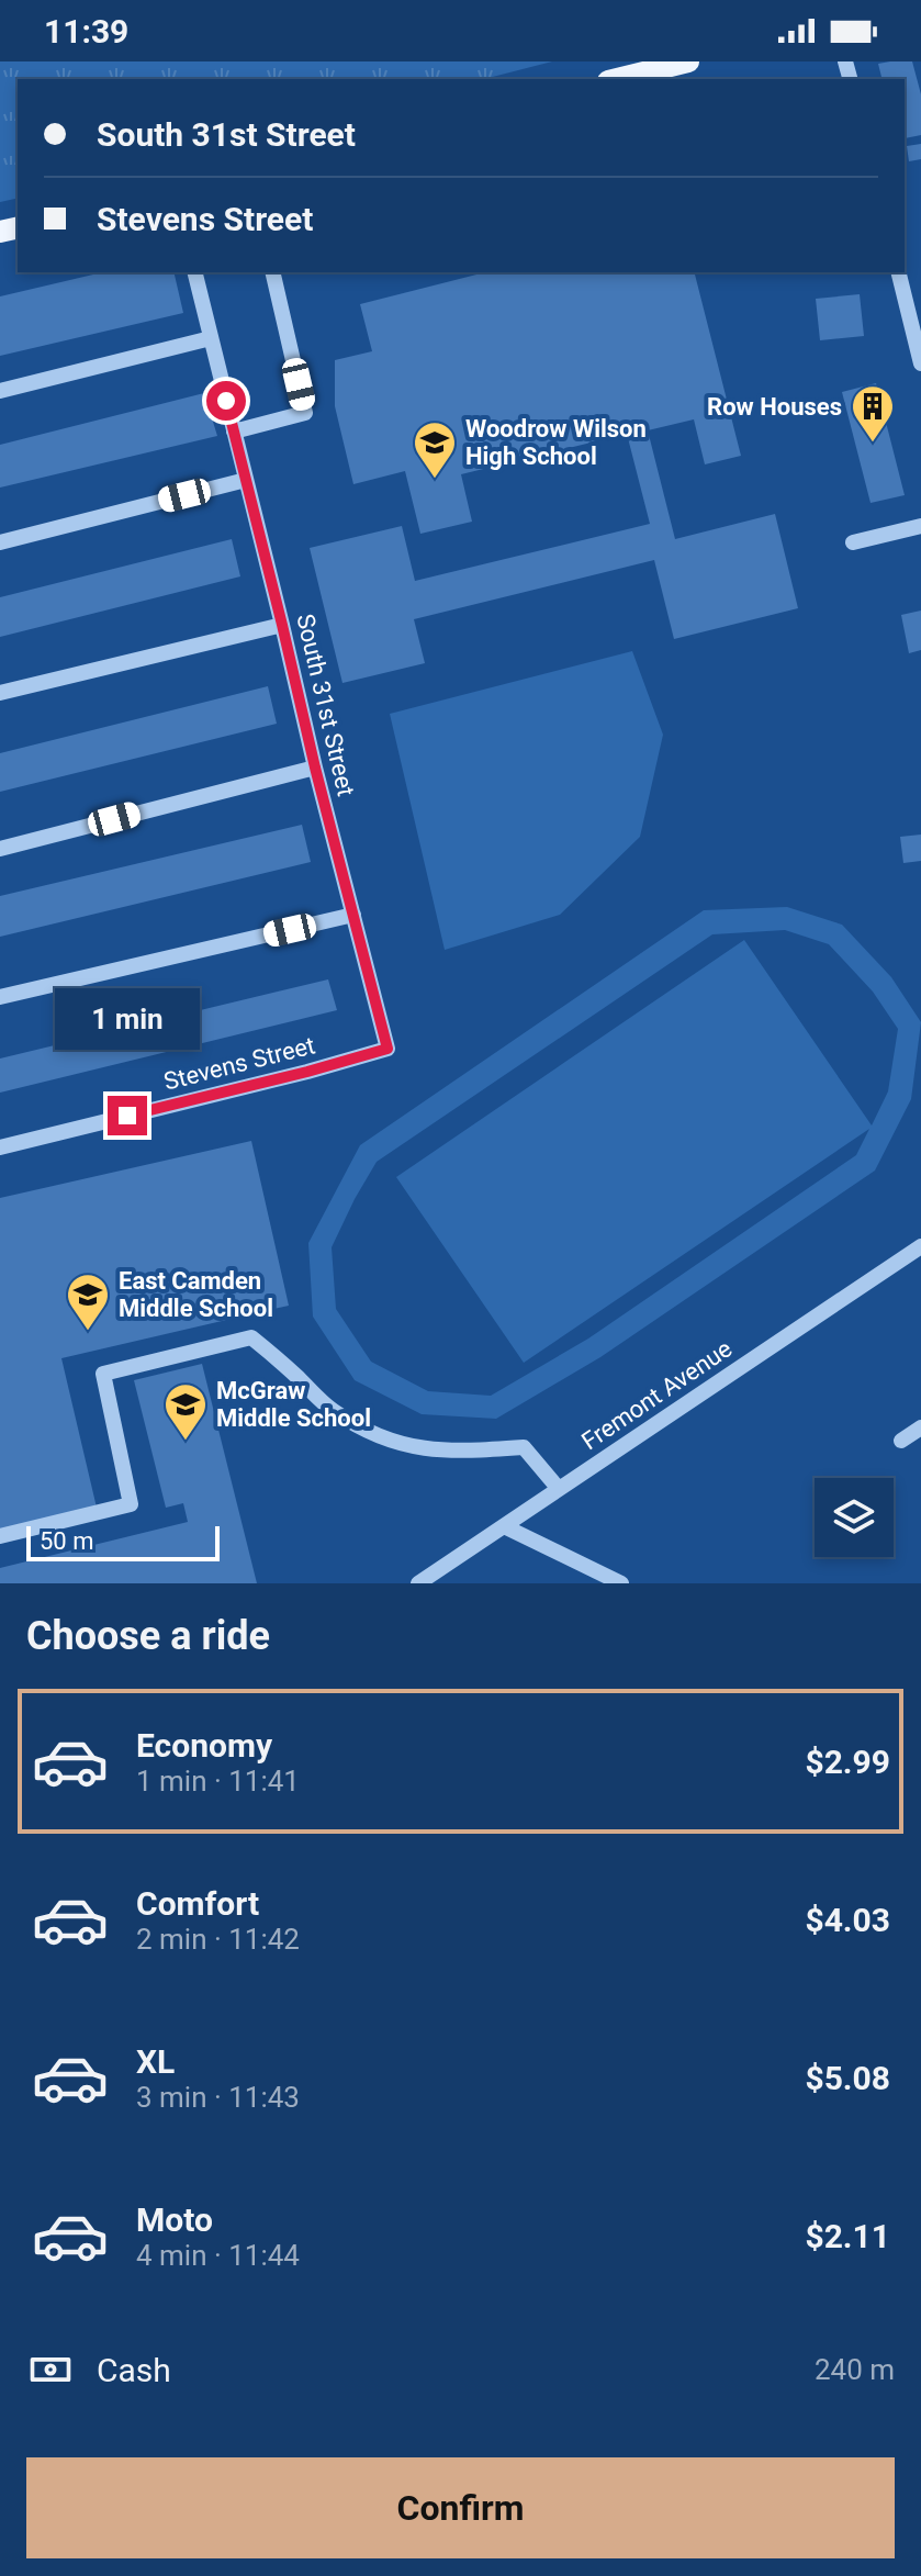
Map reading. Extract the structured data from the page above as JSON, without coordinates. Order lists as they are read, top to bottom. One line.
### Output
{"streets":{"street":["South 31st Street","Stevens Street","Fremont Avenue"]},"crossings":[["South 31st Street","Stevens Street"]],"places":{"building":["Row Houses"],"school or university":["Woodrow Wilson High School","East Camden Middle School","McGraw Middle School"]},"scale_bar":"50 m","page":{"status":"11:39","banner":["South 31st Street","Stevens Street"],"bubble":"1 min","scale":"50 m","heading":"Choose a ride","list":[{"name":"Economy","note":"1 min · 11:41","value":"$2.99"},{"name":"Comfort","note":"2 min · 11:42","value":"$4.03"},{"name":"XL","note":"3 min · 11:43","value":"$5.08"},{"name":"Moto","note":"4 min · 11:44","value":"$2.11"}],"pay":["Cash","240 m"],"buttons":"Confirm"}}
